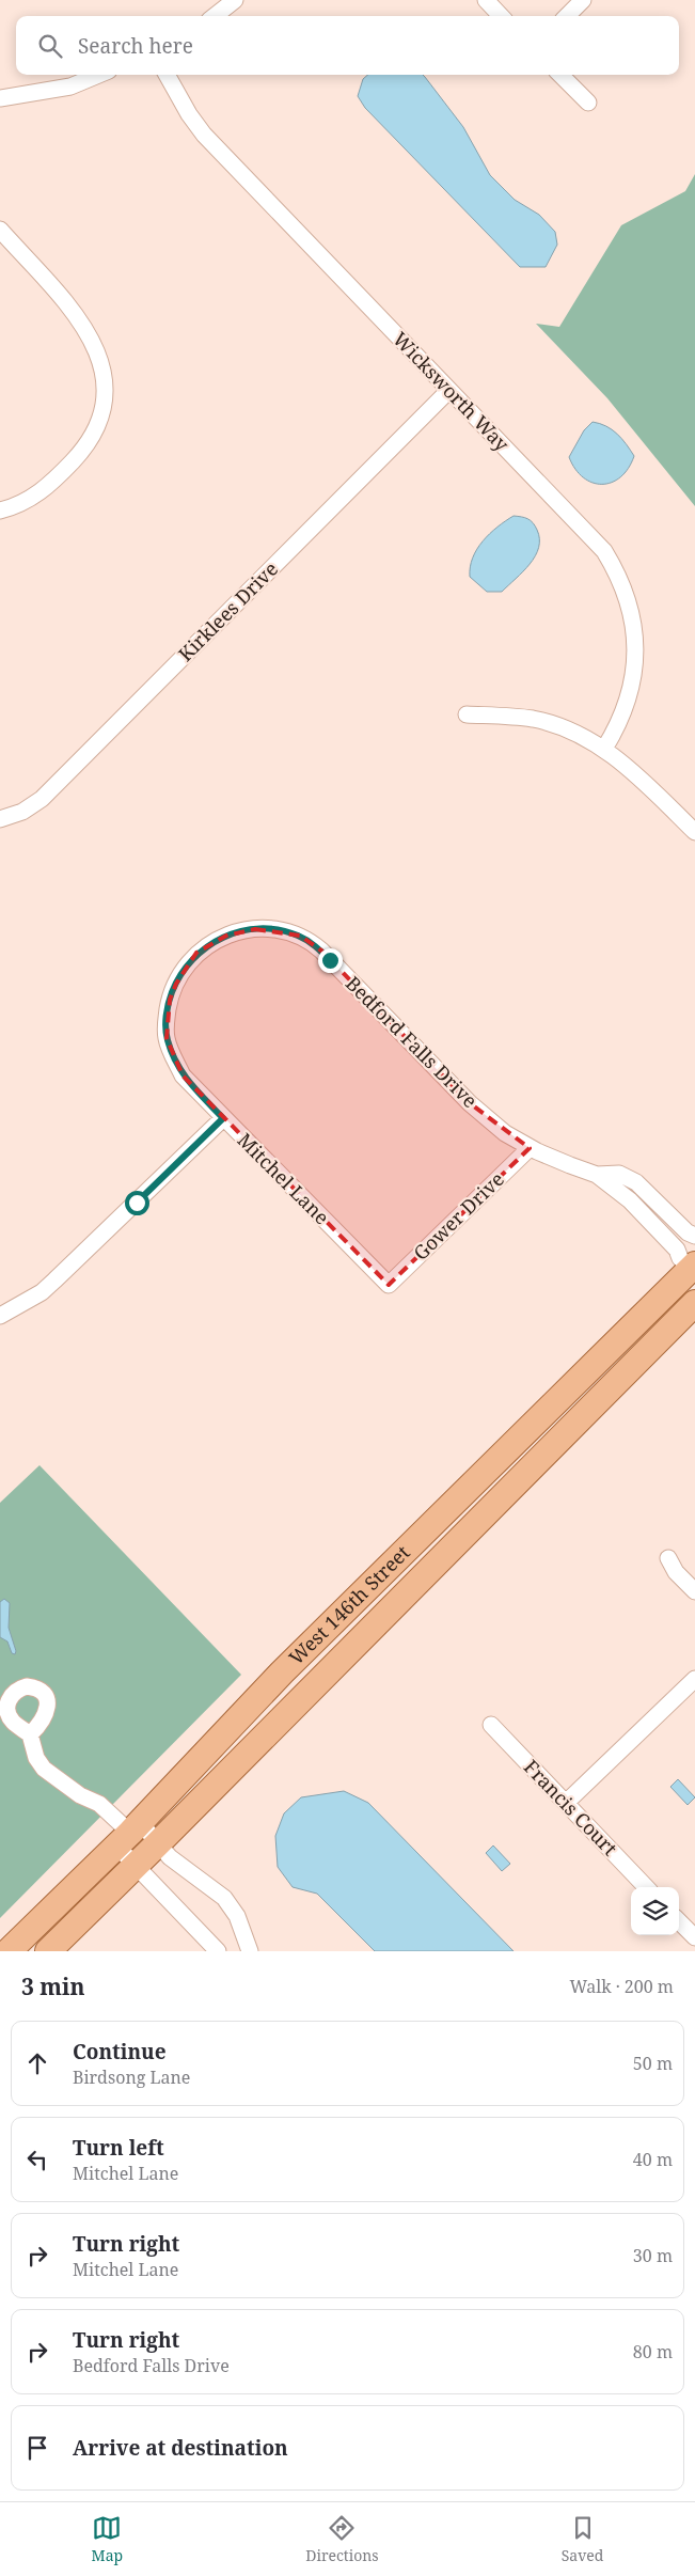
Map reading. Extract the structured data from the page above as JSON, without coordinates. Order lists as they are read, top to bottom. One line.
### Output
{"streets":{"main road":["West 146th Street"],"street":["Wicksworth Way","Kirklees Drive","Bedford Falls Drive","Mitchel Lane","Gower Drive","Francis Court"]},"crossings":[["Wicksworth Way","Kirklees Drive"],["Bedford Falls Drive","Mitchel Lane"],["Bedford Falls Drive","Gower Drive"],["Bedford Falls Drive","West 146th Street"],["Mitchel Lane","Gower Drive"]],"page":{"search":"Search here","heading":["3 min","Walk · 200 m"],"list":[["Continue","Birdsong Lane","50 m"],["Turn left","Mitchel Lane","40 m"],["Turn right","Mitchel Lane","30 m"],["Turn right","Bedford Falls Drive","80 m"],"Arrive at destination"],"nav":["Map","Directions","Saved"]}}
